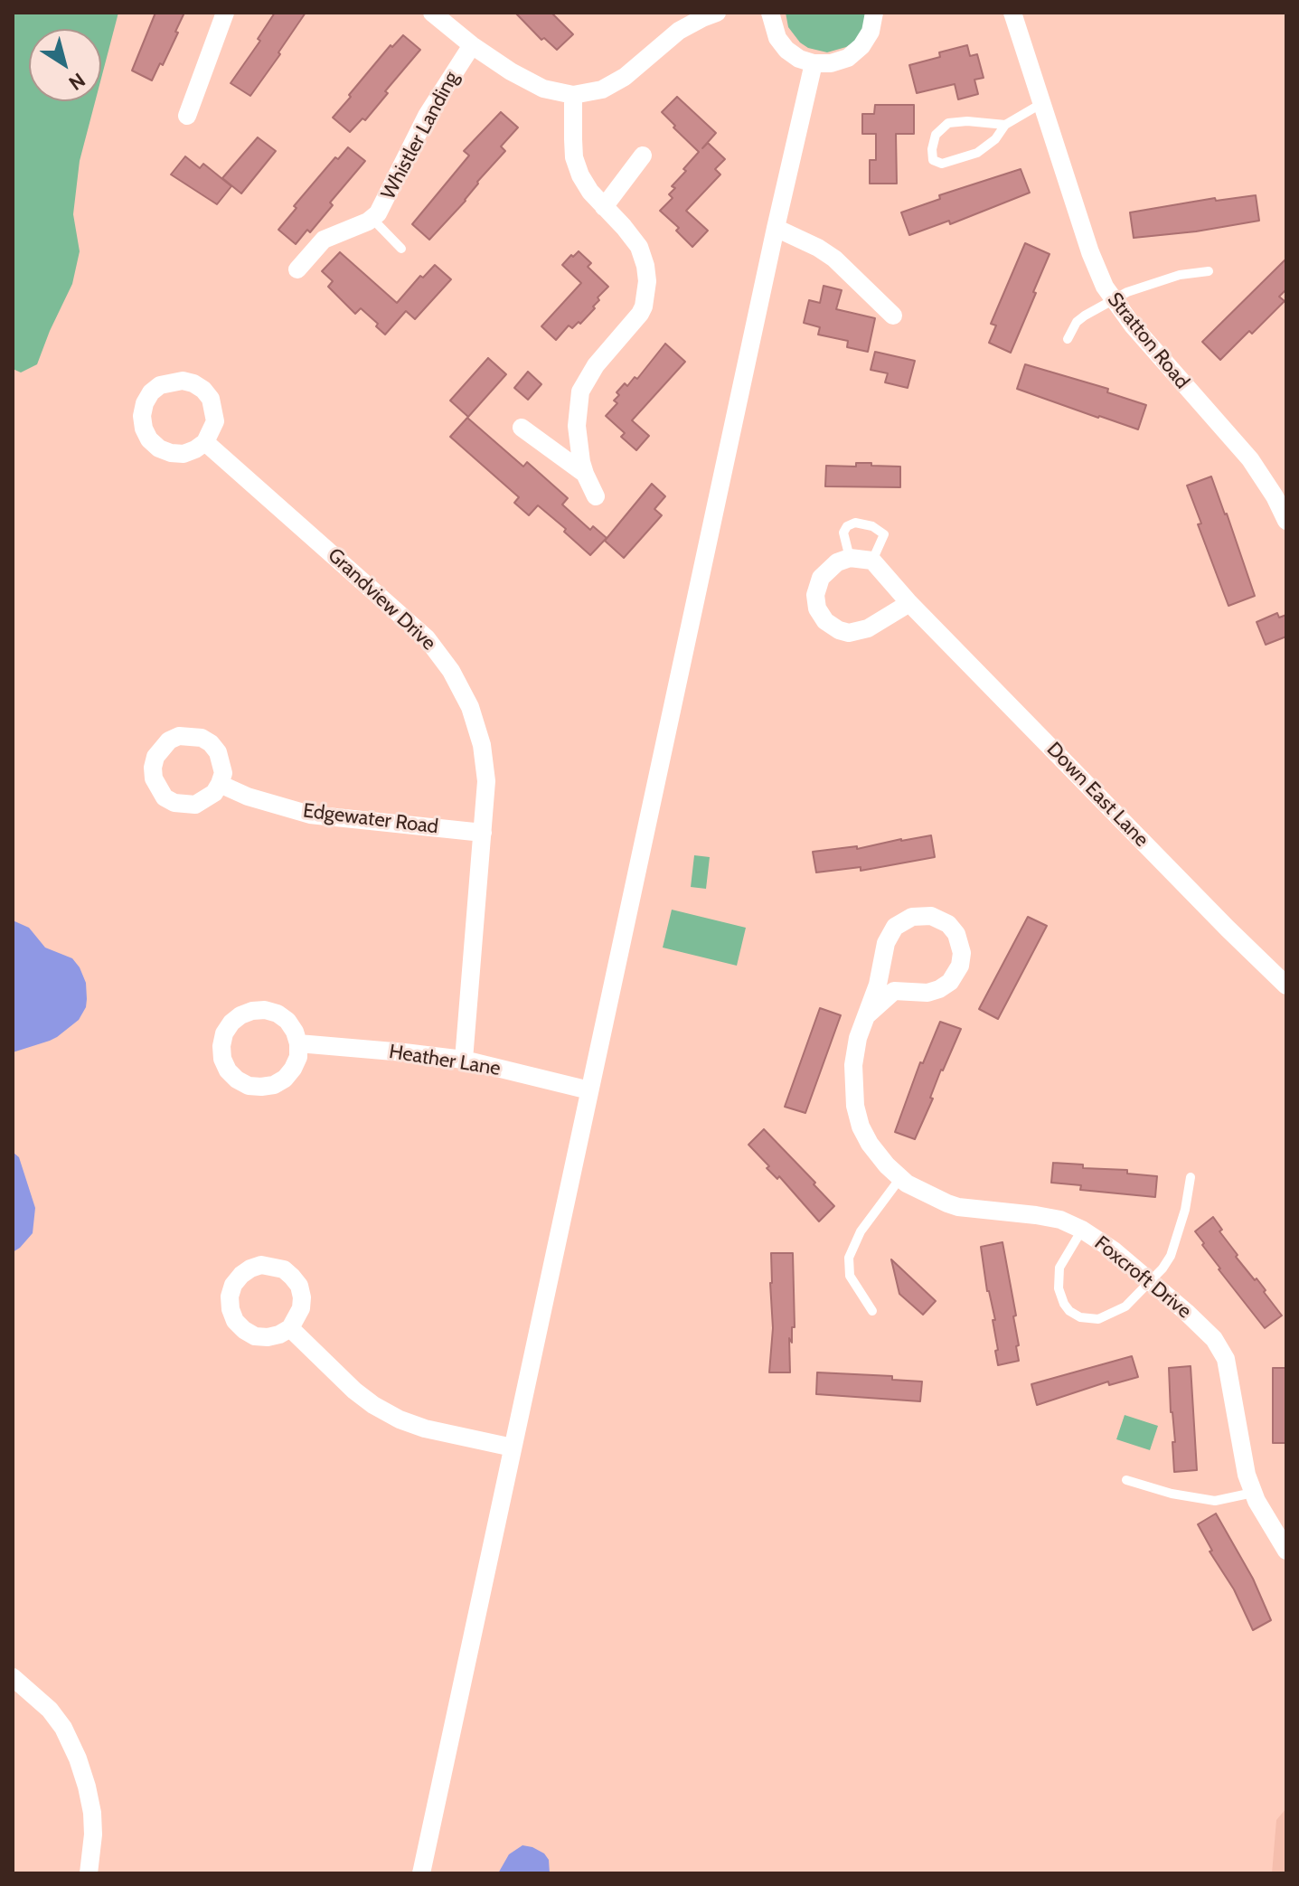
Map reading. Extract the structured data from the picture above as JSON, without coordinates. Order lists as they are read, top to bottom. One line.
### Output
{"streets":{"street":["Whistler Landing","Stratton Road","Grandview Drive","Down East Lane","Edgewater Road","Heather Lane","Foxcroft Drive"]},"crossings":[["Grandview Drive","Edgewater Road"],["Grandview Drive","Heather Lane"]],"north":"bottom right"}
